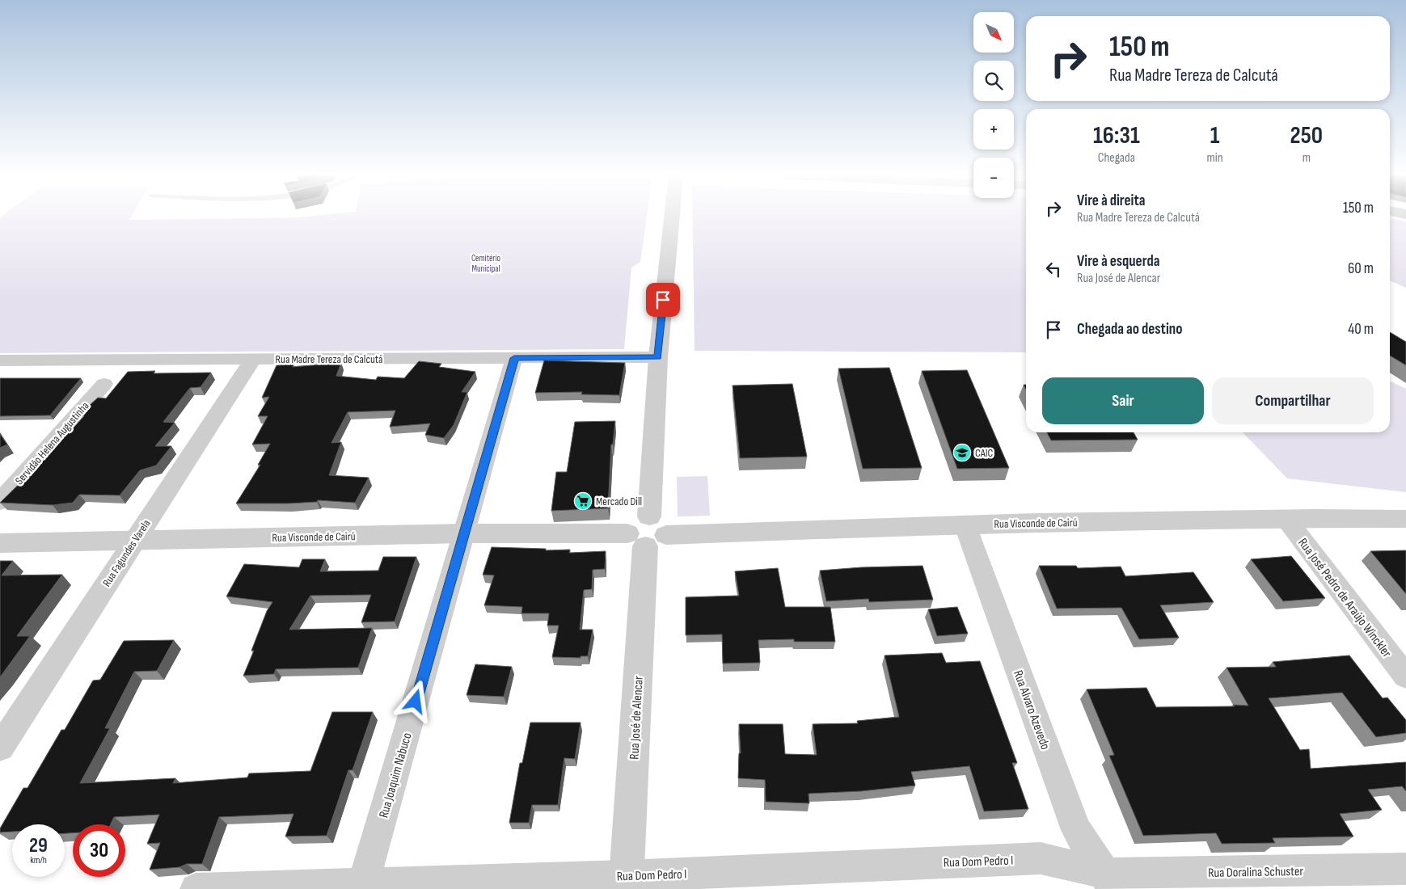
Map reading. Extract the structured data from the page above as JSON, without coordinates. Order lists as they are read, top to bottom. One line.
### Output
{"streets":{"street":["Rua Madre Tereza de Calcutá","Servidão Helena Augustinha","Rua Visconde de Cairú","Rua Fagundes Varela","Rua José Pedro de Araújo Winckler","Rua Alvaro Azevedo","Rua José de Alencar","Rua Joaquim Nabuco","Rua Dom Pedro I","Rua Doralina Schuster"]},"crossings":[["Rua Madre Tereza de Calcutá","Rua Fagundes Varela"],["Rua Madre Tereza de Calcutá","Rua Joaquim Nabuco"],["Rua Visconde de Cairú","Rua Fagundes Varela"],["Rua Visconde de Cairú","Rua José Pedro de Araújo Winckler"],["Rua Visconde de Cairú","Rua Alvaro Azevedo"],["Rua Visconde de Cairú","Rua José de Alencar"],["Rua Visconde de Cairú","Rua Joaquim Nabuco"],["Rua Alvaro Azevedo","Rua Dom Pedro I"],["Rua Alvaro Azevedo","Rua Doralina Schuster"],["Rua José de Alencar","Rua Dom Pedro I"],["Rua Joaquim Nabuco","Rua Dom Pedro I"],["Rua Dom Pedro I","Rua Doralina Schuster"]],"parks":["Cemitério Municipal"],"places":{"school or university":["CAIC"],"supermarket":["Mercado Dill"]},"north":"bottom right","page":{"map_buttons":["+","−"],"turn":["150 m","Rua Madre Tereza de Calcutá"],"eta":["16:31","Chegada","1","min","250","m"],"list":[{"name":"Vire à direita","note":"Rua Madre Tereza de Calcutá","value":"150 m"},{"name":"Vire à esquerda","note":"Rua José de Alencar","value":"60 m"},{"name":"Chegada ao destino","value":"40 m"}],"buttons":["Sair","Compartilhar"],"speed":"29 km/h","limit":"30"}}
